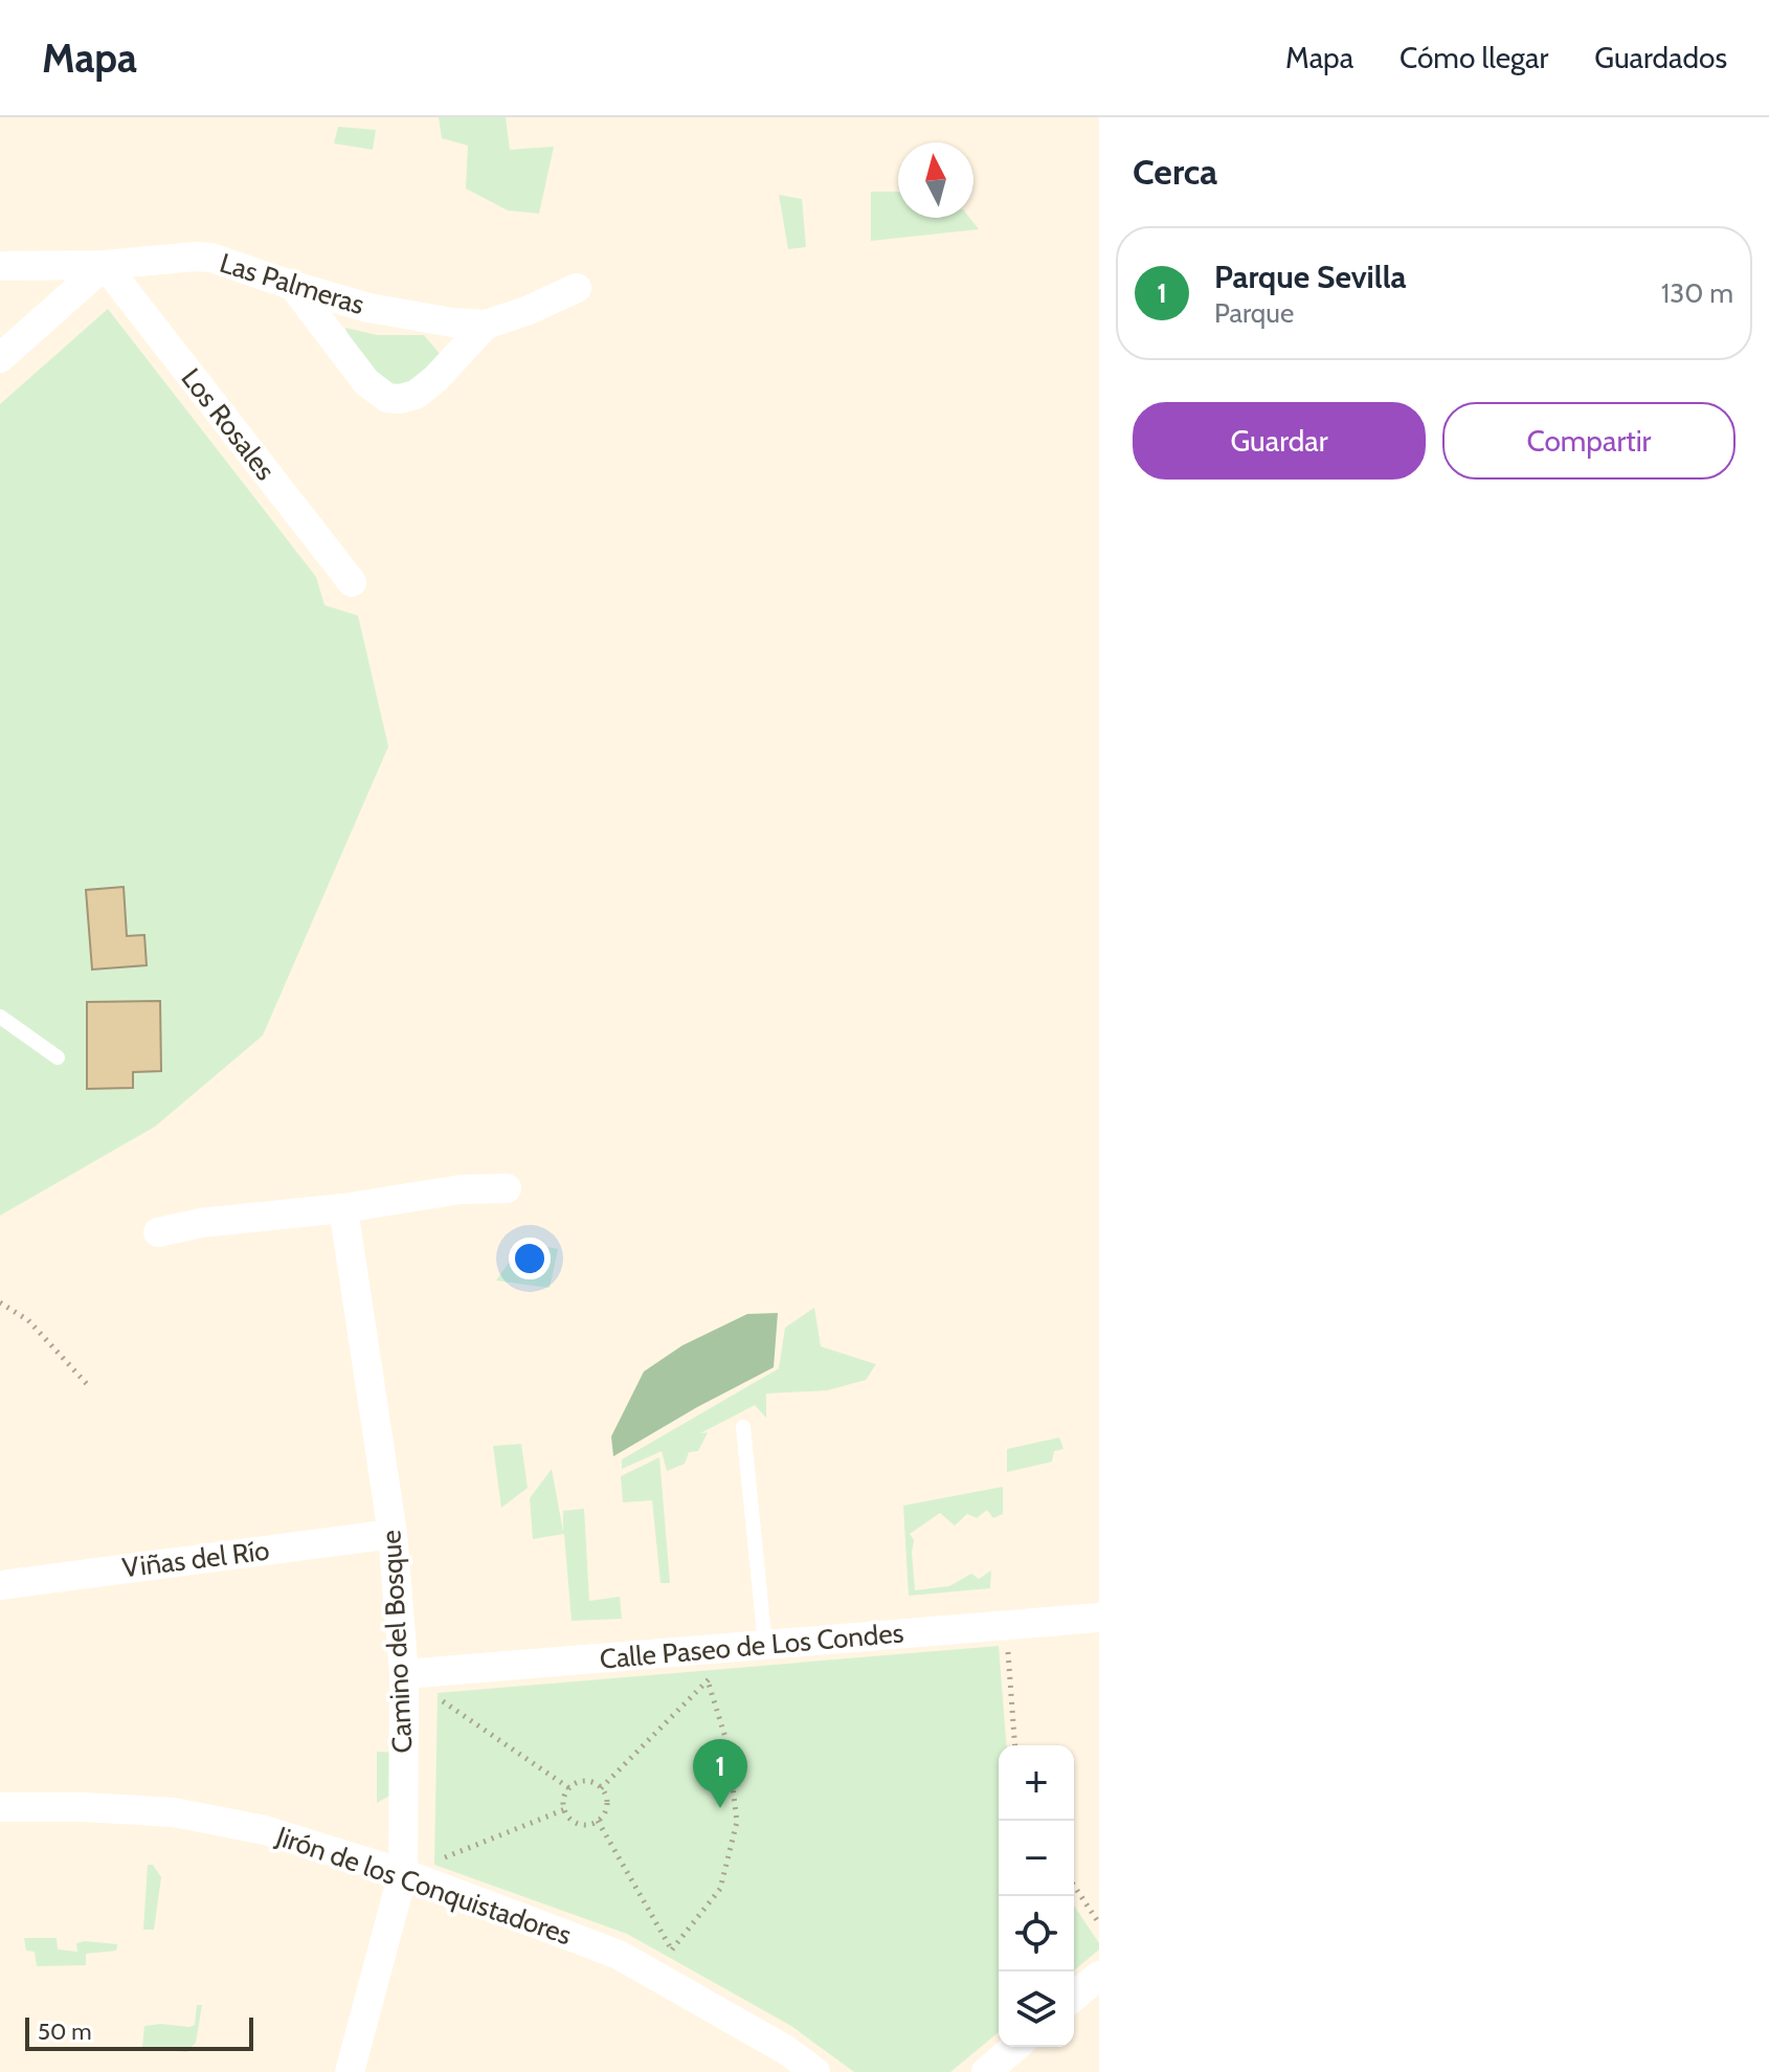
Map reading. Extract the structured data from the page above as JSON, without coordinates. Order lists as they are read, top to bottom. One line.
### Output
{"streets":{"street":["Las Palmeras","Los Rosales","Viñas del Río","Camino del Bosque","Calle Paseo de Los Condes","Jirón de los Conquistadores"]},"crossings":[["Las Palmeras","Los Rosales"],["Viñas del Río","Camino del Bosque"],["Camino del Bosque","Calle Paseo de Los Condes"],["Camino del Bosque","Jirón de los Conquistadores"]],"scale_bar":"50 m","north":"top","page":{"header":"Mapa","nav":["Mapa","Cómo llegar","Guardados"],"heading":"Cerca","list":[{"mark":"1","name":"Parque Sevilla","note":"Parque","value":"130 m"}],"buttons":["Guardar","Compartir"],"pins":"1","map_buttons":["+","−"],"scale":"50 m"}}
